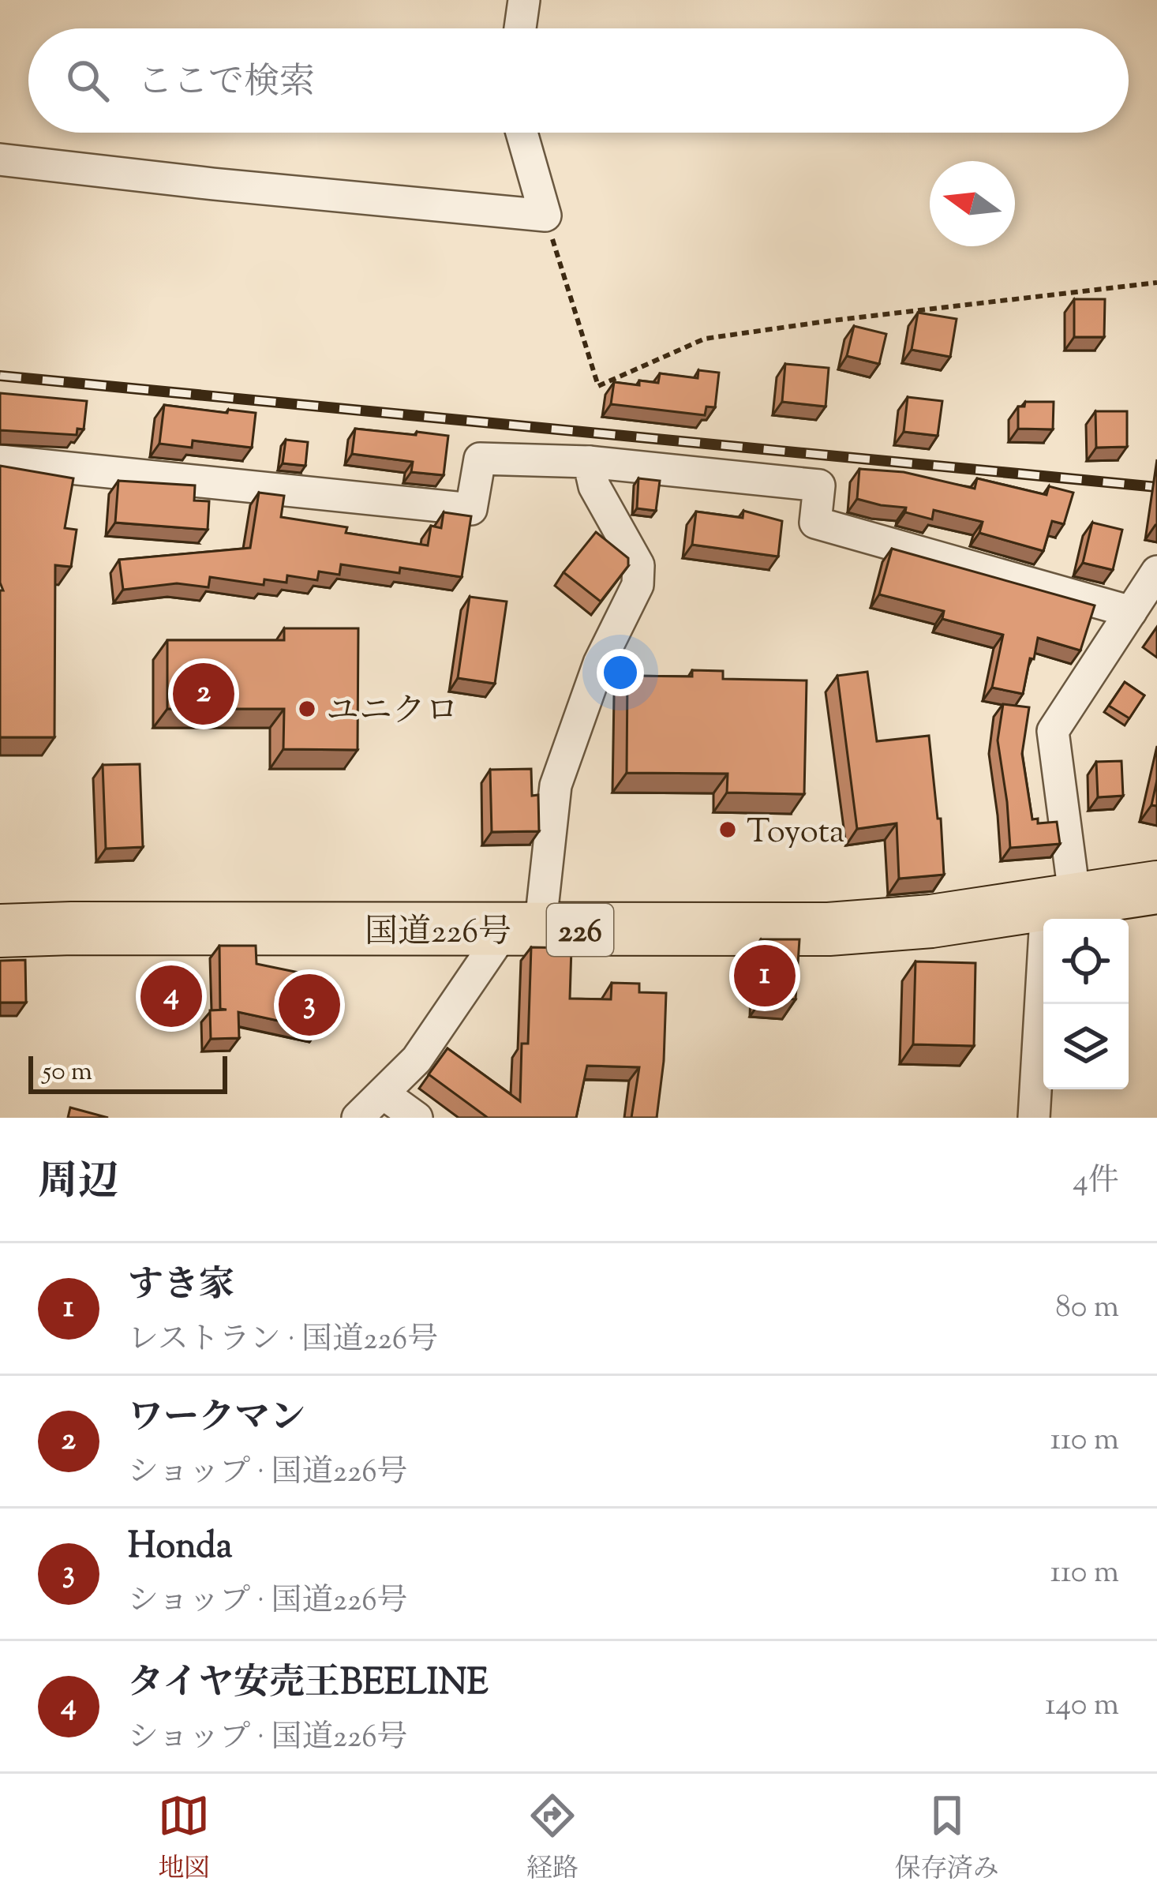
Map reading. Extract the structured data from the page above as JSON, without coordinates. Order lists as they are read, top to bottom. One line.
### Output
{"streets":{"highway":["国道226号","226"]},"places":["ユニクロ","Toyota"],"scale_bar":"50 m","north":"left","page":{"search":"ここで検索","pins":["2","1","4","3"],"scale":"50 m","heading":["周辺","4件"],"list":[{"mark":"1","name":"すき家","note":"レストラン · 国道226号","value":"80 m"},{"mark":"2","name":"ワークマン","note":"ショップ · 国道226号","value":"110 m"},{"mark":"3","name":"Honda","note":"ショップ · 国道226号","value":"110 m"},{"mark":"4","name":"タイヤ安売王BEELINE","note":"ショップ · 国道226号","value":"140 m"}],"nav":["地図","経路","保存済み"]}}
